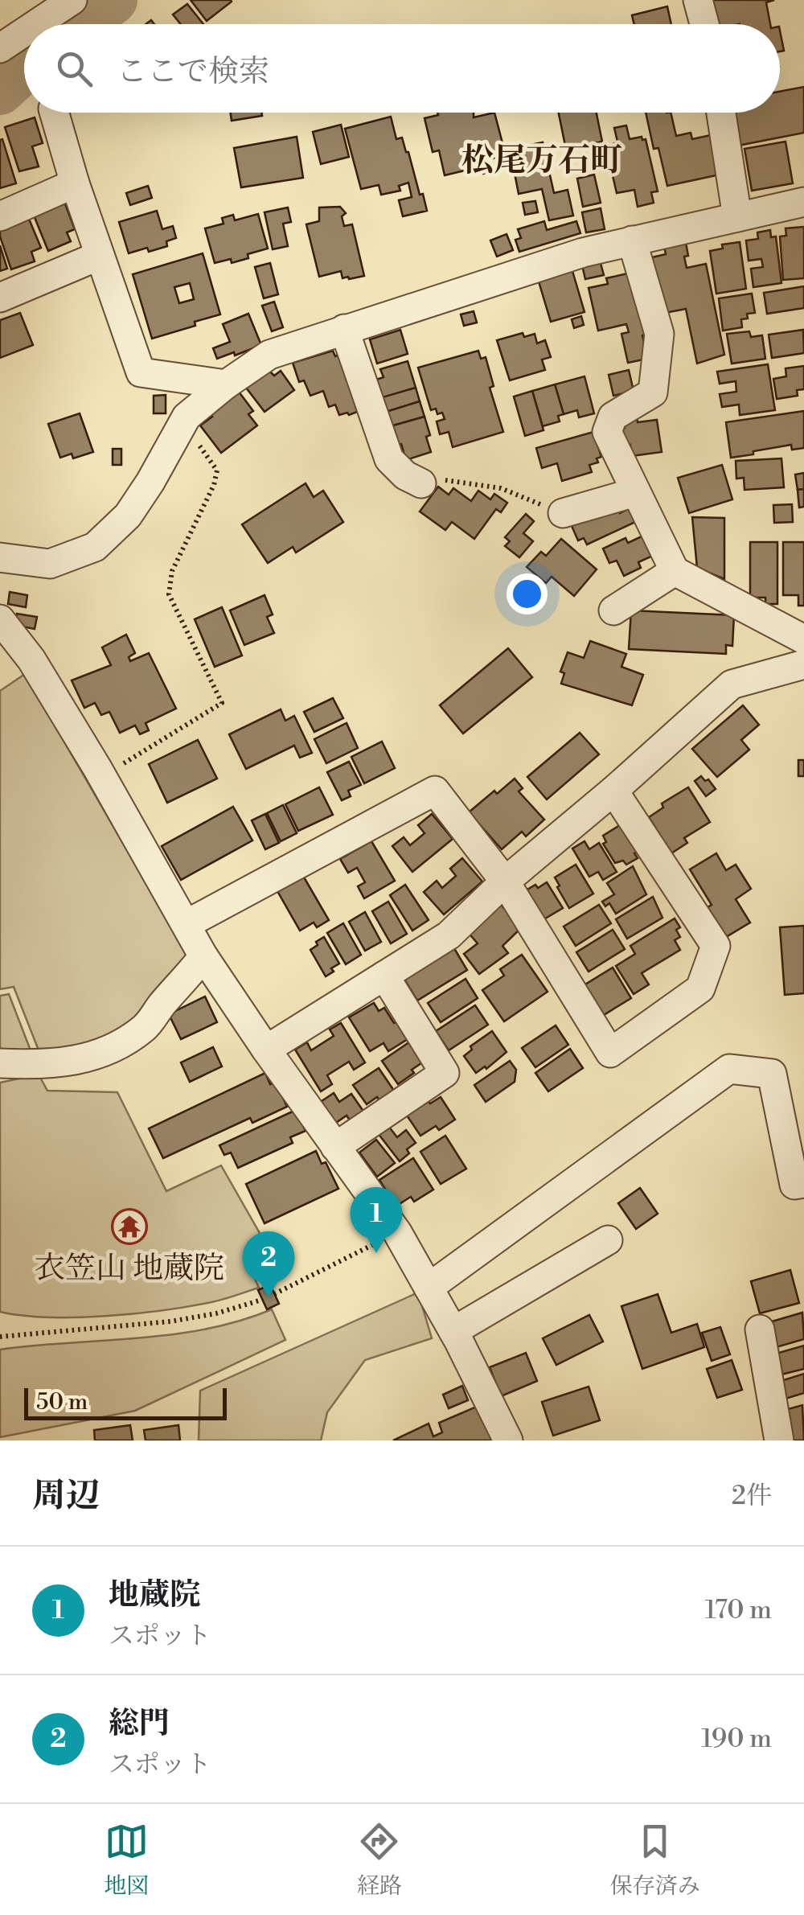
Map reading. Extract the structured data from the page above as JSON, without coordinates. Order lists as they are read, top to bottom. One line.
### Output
{"districts":["松尾万石町"],"places":{"temple":["衣笠山 地蔵院"]},"scale_bar":"50 m","page":{"search":"ここで検索","pins":["1","2"],"scale":"50 m","heading":["周辺","2件"],"list":[{"mark":"1","name":"地蔵院","note":"スポット","value":"170 m"},{"mark":"2","name":"総門","note":"スポット","value":"190 m"}],"nav":["地図","経路","保存済み"]}}
